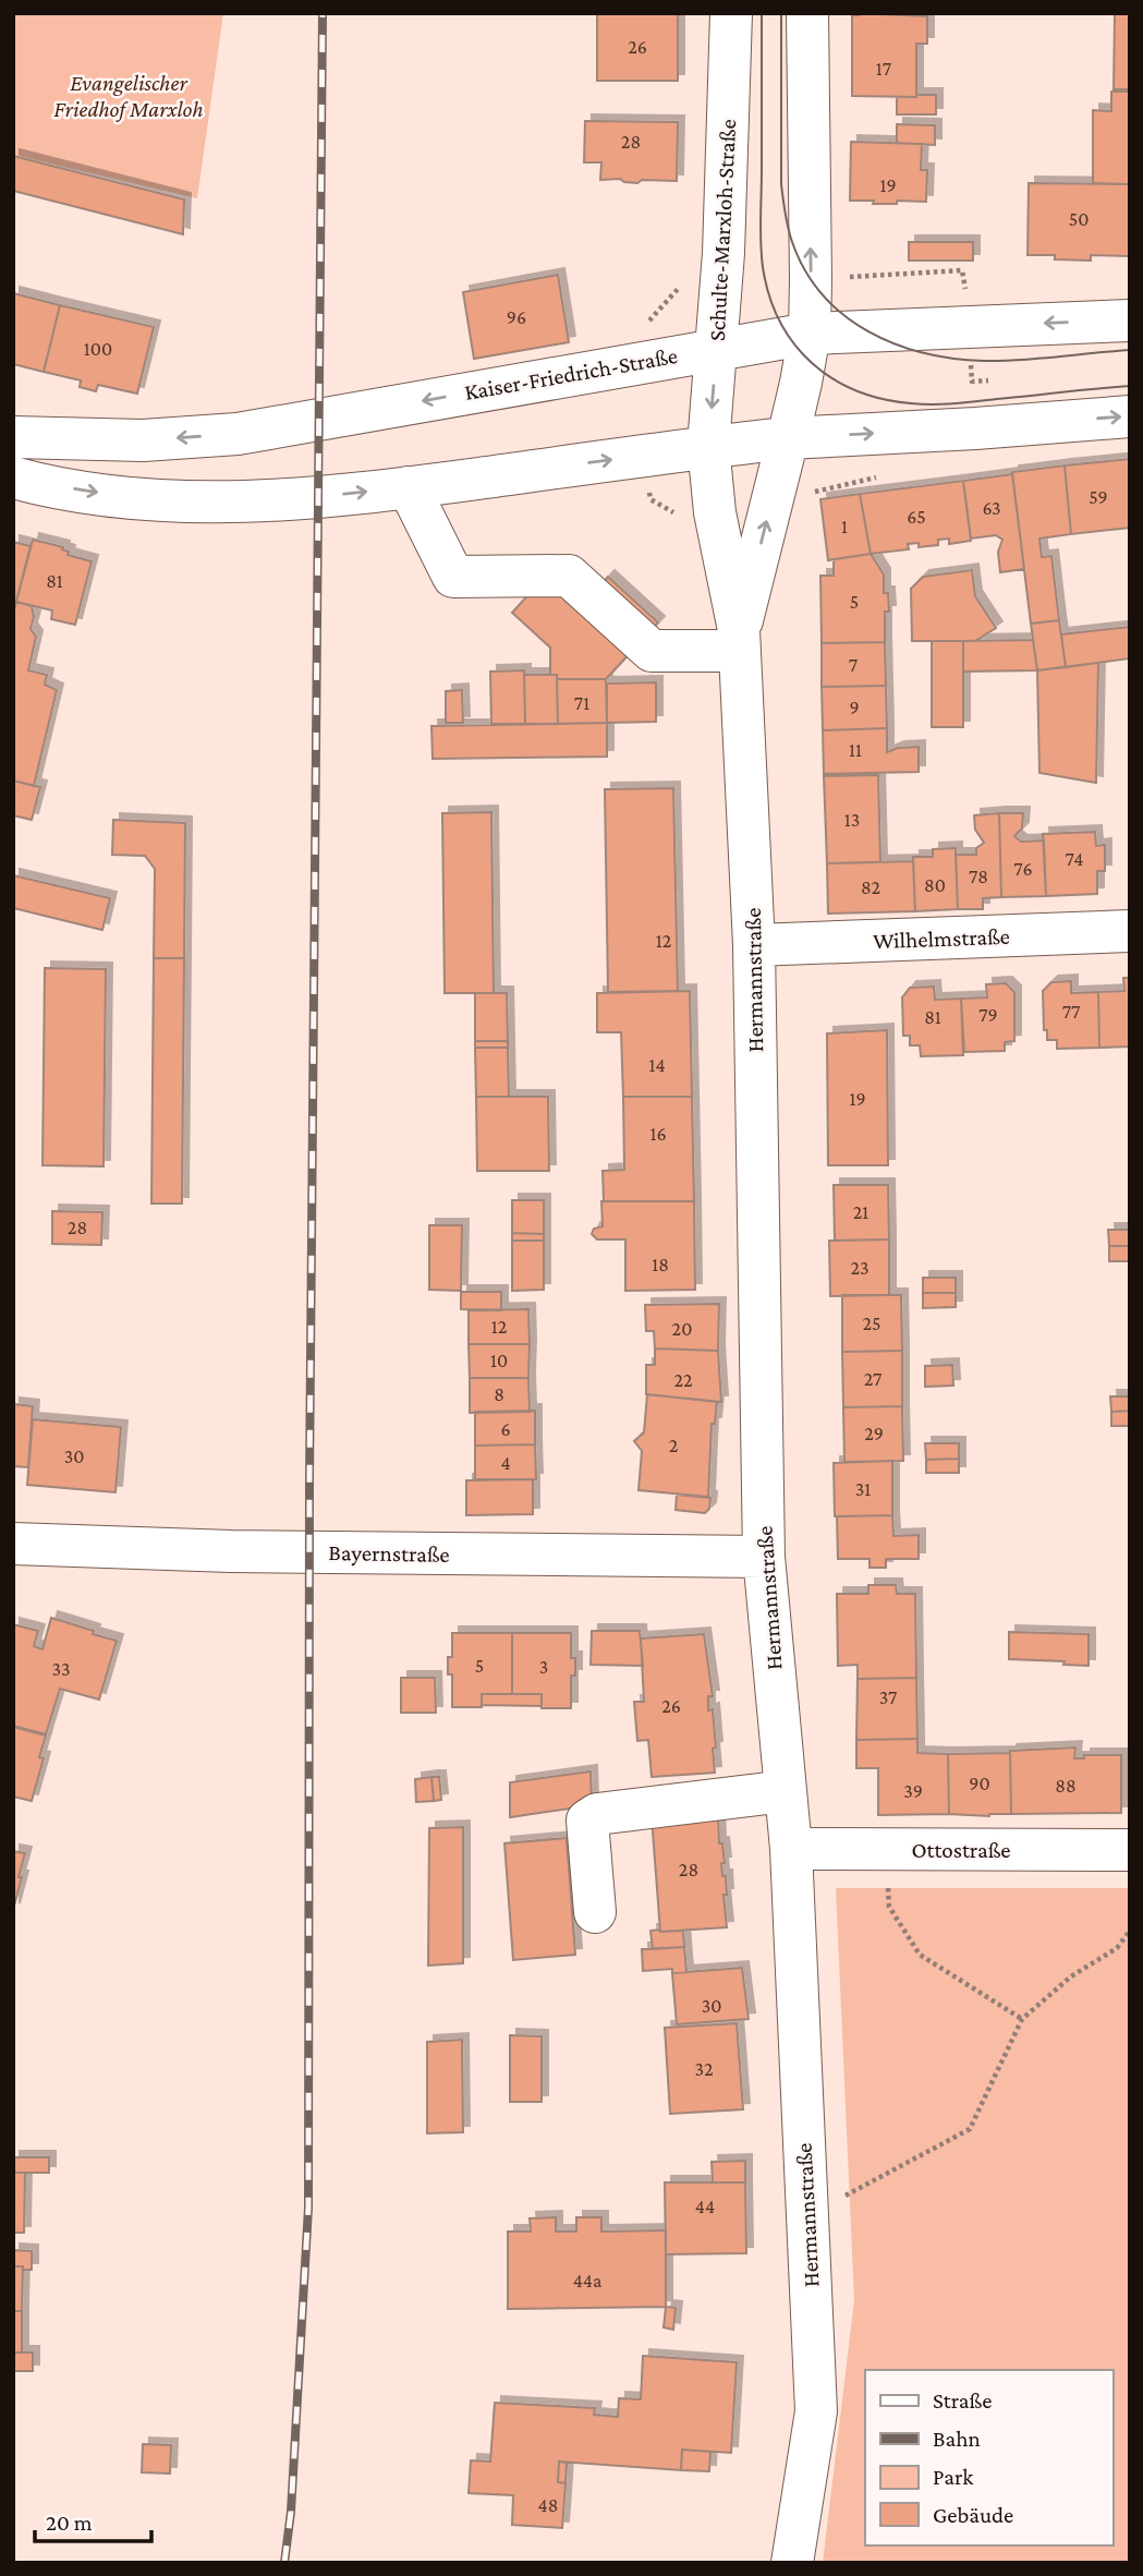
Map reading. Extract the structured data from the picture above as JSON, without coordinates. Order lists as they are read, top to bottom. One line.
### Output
{"streets":{"street":["Schulte-Marxloh-Straße","Kaiser-Friedrich-Straße","Wilhelmstraße","Hermannstraße","Bayernstraße","Ottostraße"]},"crossings":[["Schulte-Marxloh-Straße","Kaiser-Friedrich-Straße"],["Schulte-Marxloh-Straße","Hermannstraße"],["Kaiser-Friedrich-Straße","Hermannstraße"],["Wilhelmstraße","Hermannstraße"],["Hermannstraße","Bayernstraße"],["Hermannstraße","Ottostraße"]],"parks":["Evangelischer Friedhof Marxloh"],"house_numbers":["26","17","28","19","50","96","100","59","63","65","1","81","5","7","71","9","11","13","74","76","78","80","82","12","77","79","81","14","19","16","21","28","18","23","25","12","20","10","27","22","8","6","29","2","30","4","31","5","3","33","37","26","90","88","39","28","30","32","44","44a","48"],"legend":["Straße","Bahn","Park","Gebäude"],"scale_bar":"20 m"}
